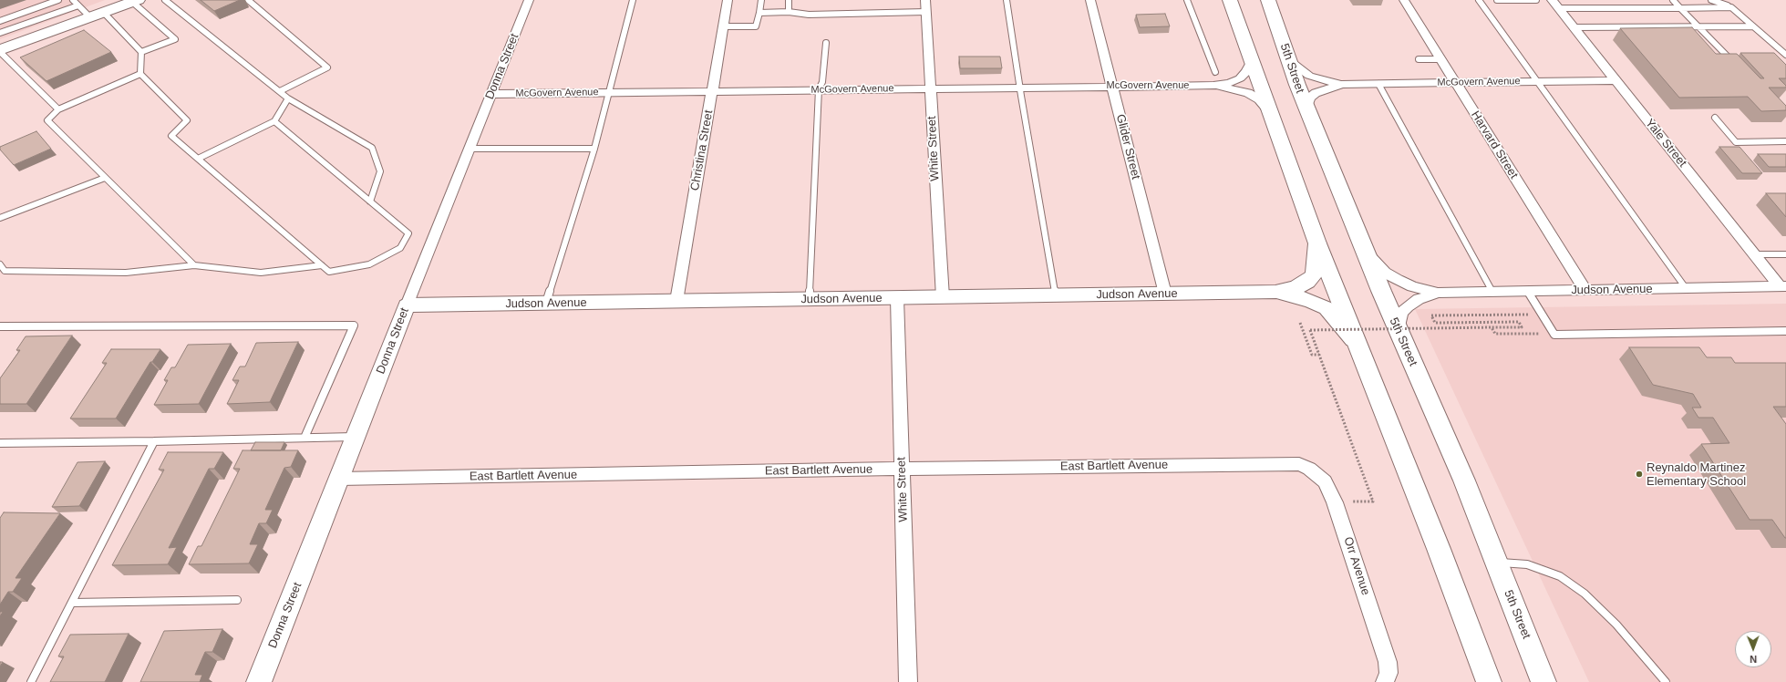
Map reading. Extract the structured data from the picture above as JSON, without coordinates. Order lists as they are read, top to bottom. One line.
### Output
{"streets":{"main road":["5th Street"],"street":["Donna Street","McGovern Avenue","Yale Street","Harvard Street","Glider Street","White Street","Christina Street","Judson Avenue","East Bartlett Avenue","Orr Avenue"]},"crossings":[["Donna Street","McGovern Avenue"],["Donna Street","Judson Avenue"],["Donna Street","East Bartlett Avenue"],["5th Street","McGovern Avenue"],["5th Street","Judson Avenue"],["McGovern Avenue","Yale Street"],["McGovern Avenue","Harvard Street"],["McGovern Avenue","Glider Street"],["McGovern Avenue","White Street"],["McGovern Avenue","Christina Street"],["Yale Street","Judson Avenue"],["Harvard Street","Judson Avenue"],["Glider Street","Judson Avenue"],["White Street","Judson Avenue"],["White Street","East Bartlett Avenue"],["Christina Street","Judson Avenue"],["East Bartlett Avenue","Orr Avenue"]],"places":["Reynaldo Martinez Elementary School"],"north":"bottom"}
